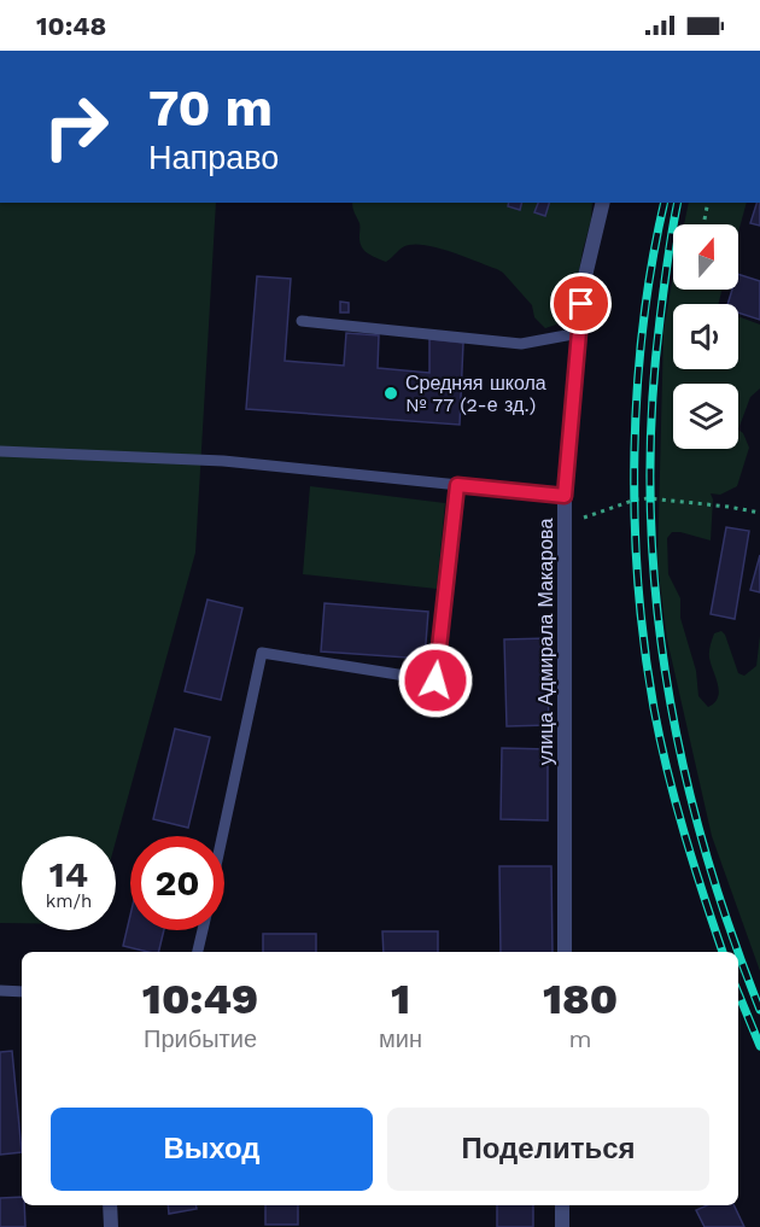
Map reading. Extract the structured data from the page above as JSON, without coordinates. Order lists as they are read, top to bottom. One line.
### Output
{"streets":{"street":["улица Адмирала Макарова"]},"places":["Средняя школа № 77 (2-е зд.)"],"north":"top","page":{"status":"10:48","turn":["70 m","Направо"],"speed":"14 km/h","limit":"20","eta":["10:49","Прибытие","1","мин","180","m"],"buttons":["Выход","Поделиться"]}}
